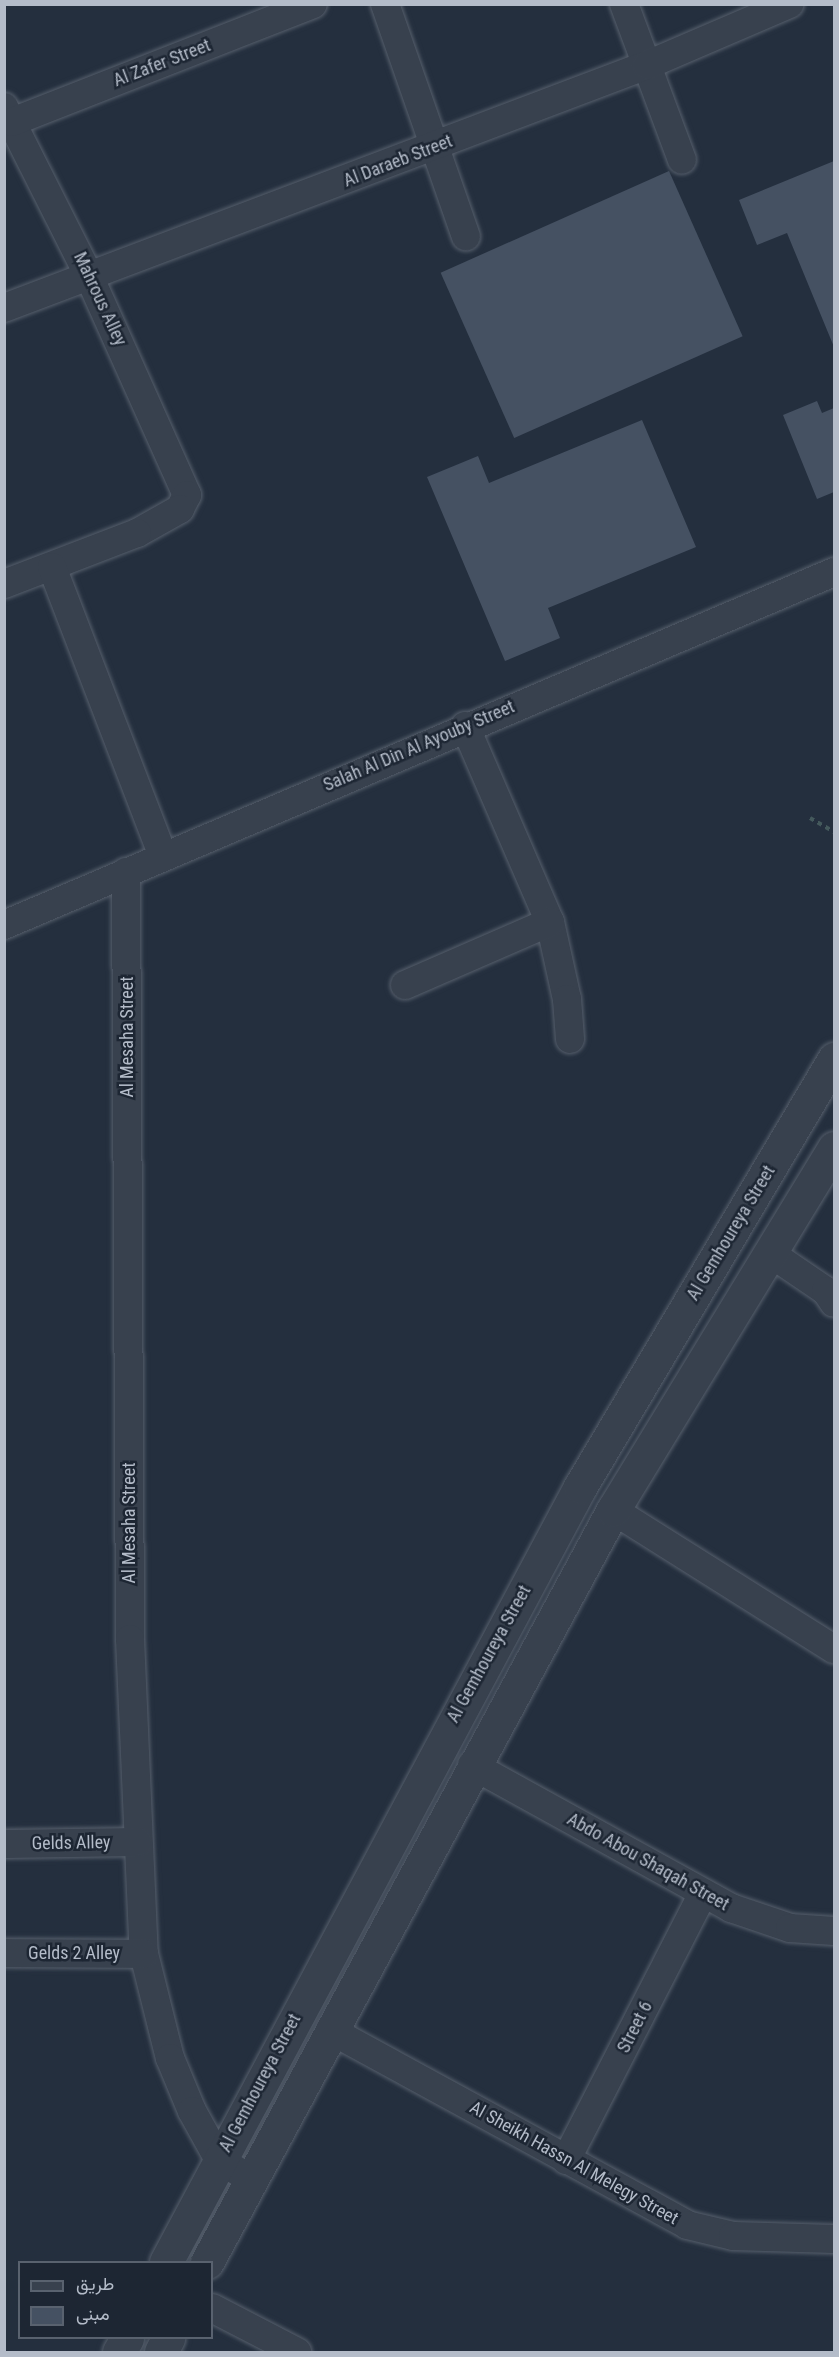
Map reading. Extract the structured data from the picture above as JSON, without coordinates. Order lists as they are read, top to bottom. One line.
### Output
{"streets":{"street":["Al Zafer Street","Al Daraeb Street","Mahrous Alley","Salah Al Din Al Ayouby Street","Al Mesaha Street","Al Gemhoureya Street","Gelds Alley","Abdo Abou Shaqah Street","Gelds 2 Alley","Street 6","Al Sheikh Hassn Al Melegy Street"]},"crossings":[["Al Zafer Street","Mahrous Alley"],["Al Daraeb Street","Mahrous Alley"],["Salah Al Din Al Ayouby Street","Al Mesaha Street"],["Al Mesaha Street","Al Gemhoureya Street"],["Al Mesaha Street","Gelds Alley"],["Al Mesaha Street","Gelds 2 Alley"],["Al Gemhoureya Street","Abdo Abou Shaqah Street"],["Al Gemhoureya Street","Al Sheikh Hassn Al Melegy Street"],["Abdo Abou Shaqah Street","Street 6"],["Street 6","Al Sheikh Hassn Al Melegy Street"]],"legend":["طريق","مبنى"]}
